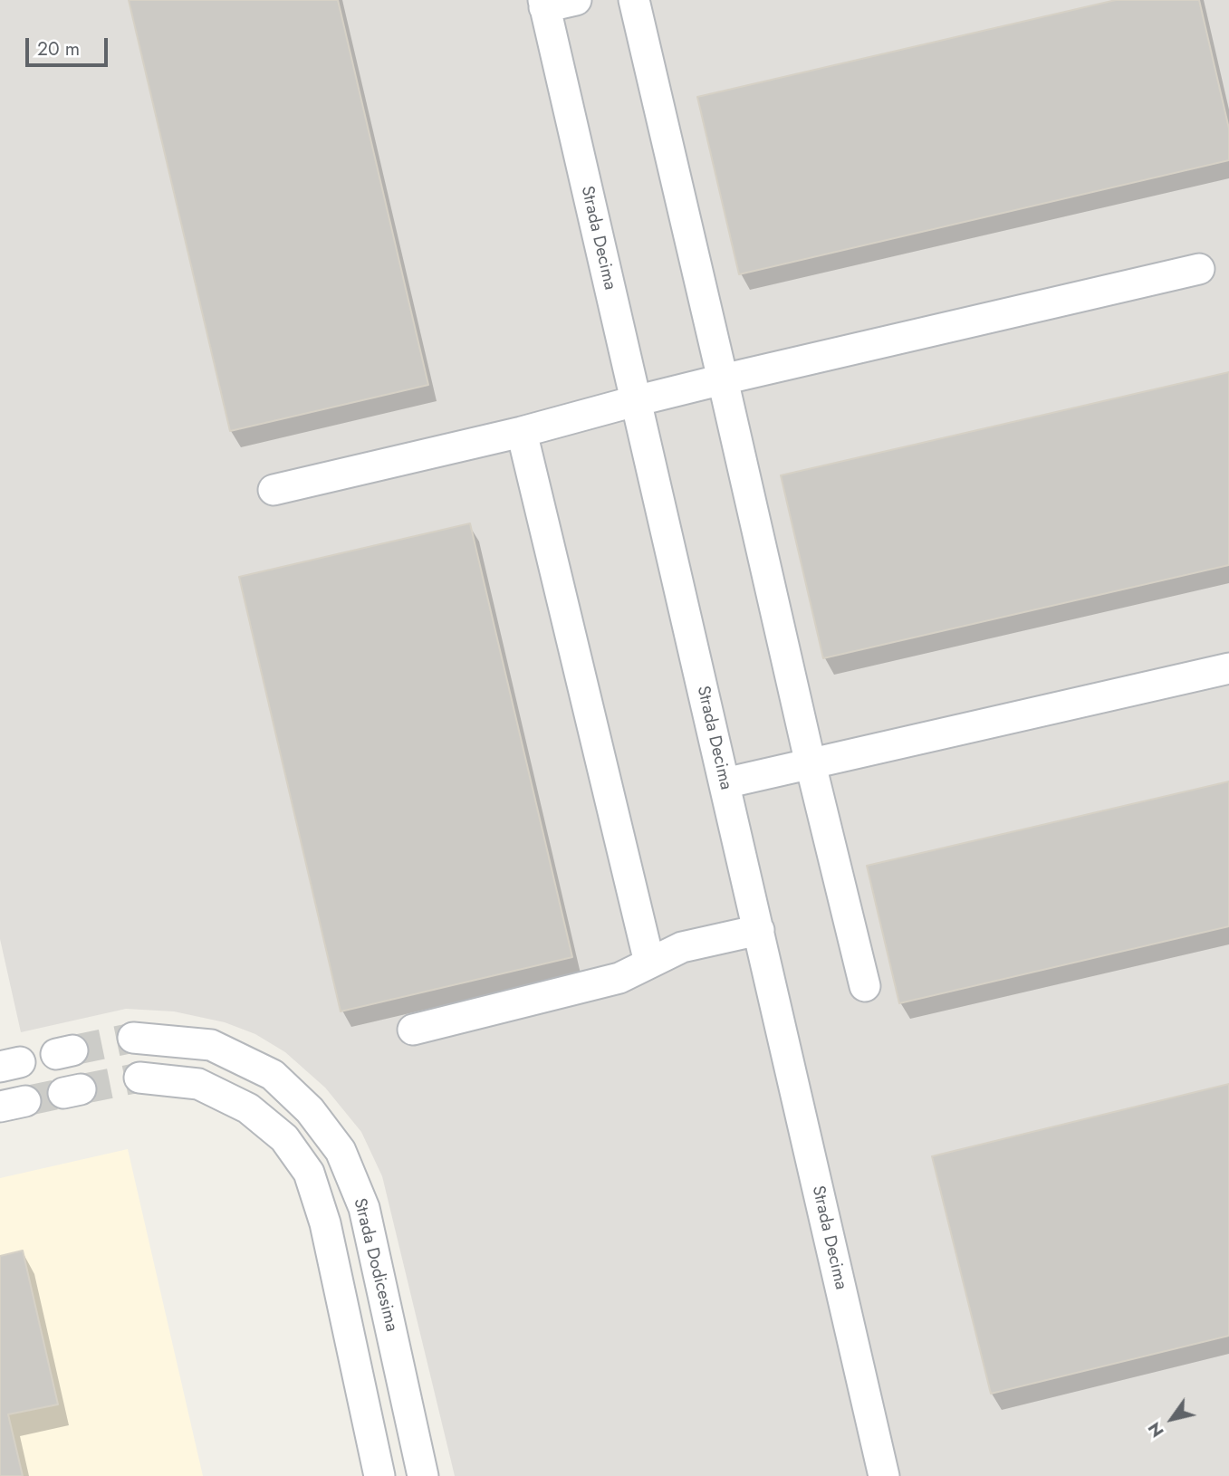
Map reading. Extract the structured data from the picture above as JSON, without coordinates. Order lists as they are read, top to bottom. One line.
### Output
{"streets":{"street":["Strada Decima","Strada Dodicesima"]},"scale_bar":"20 m","north":"bottom left"}
